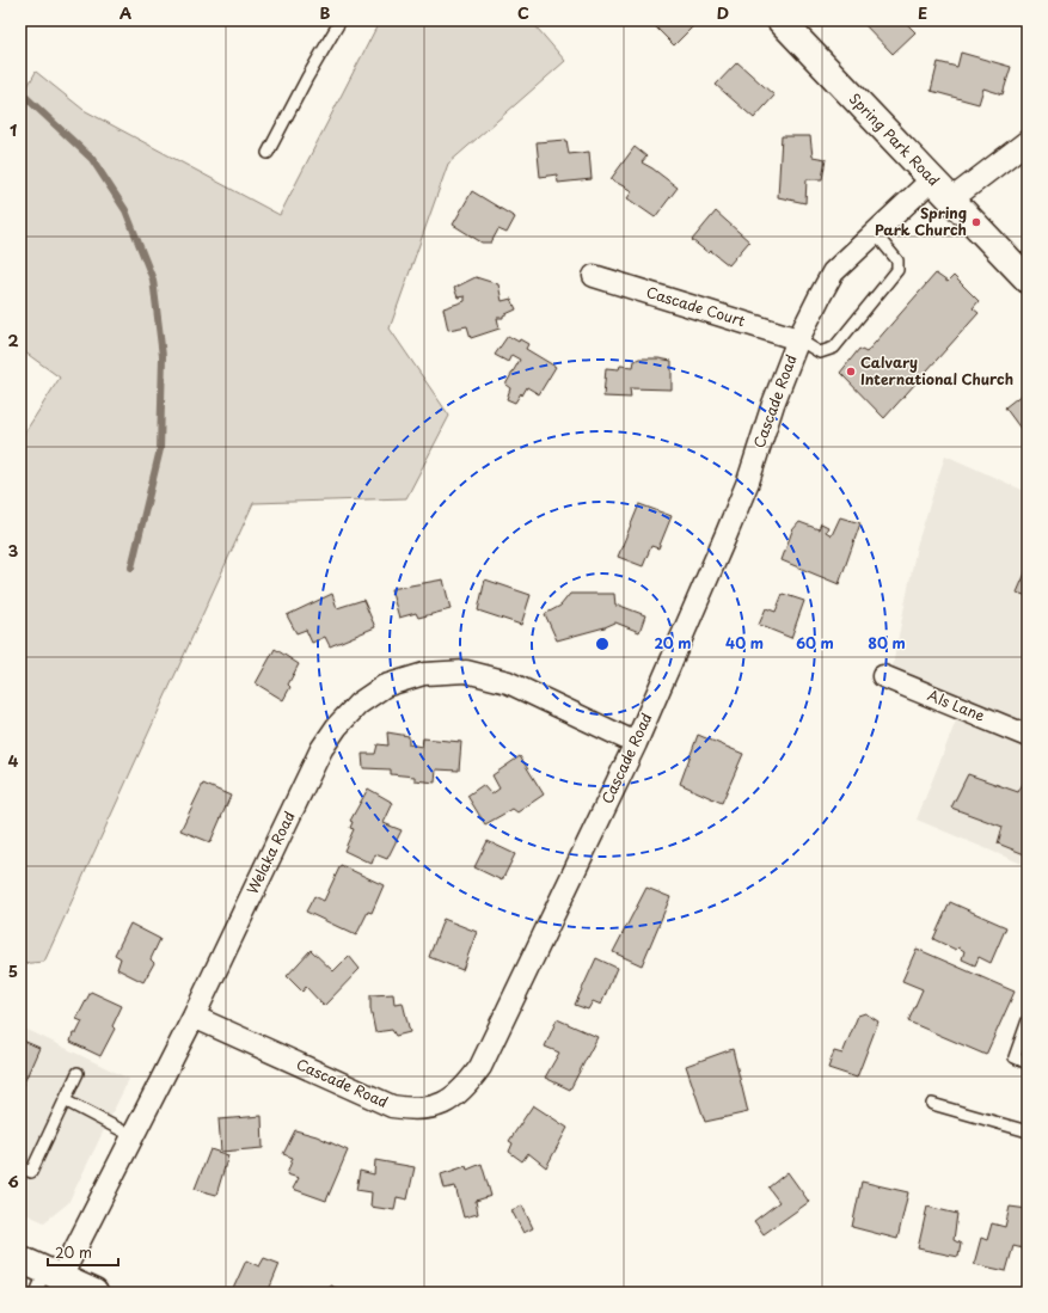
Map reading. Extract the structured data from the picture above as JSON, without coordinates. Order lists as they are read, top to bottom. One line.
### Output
{"streets":{"main road":["Spring Park Road"],"street":["Cascade Court","Cascade Road","Als Lane","Welaka Road"]},"crossings":[["Spring Park Road","Cascade Road"],["Cascade Court","Cascade Road"],["Cascade Road","Welaka Road"]],"places":["Spring Park Church","Calvary International Church"],"scale_bar":"20 m","grid":{"columns":["A","B","C","D","E"],"rows":["1","2","3","4","5","6"]},"rings":["20 m","40 m","60 m","80 m"]}
